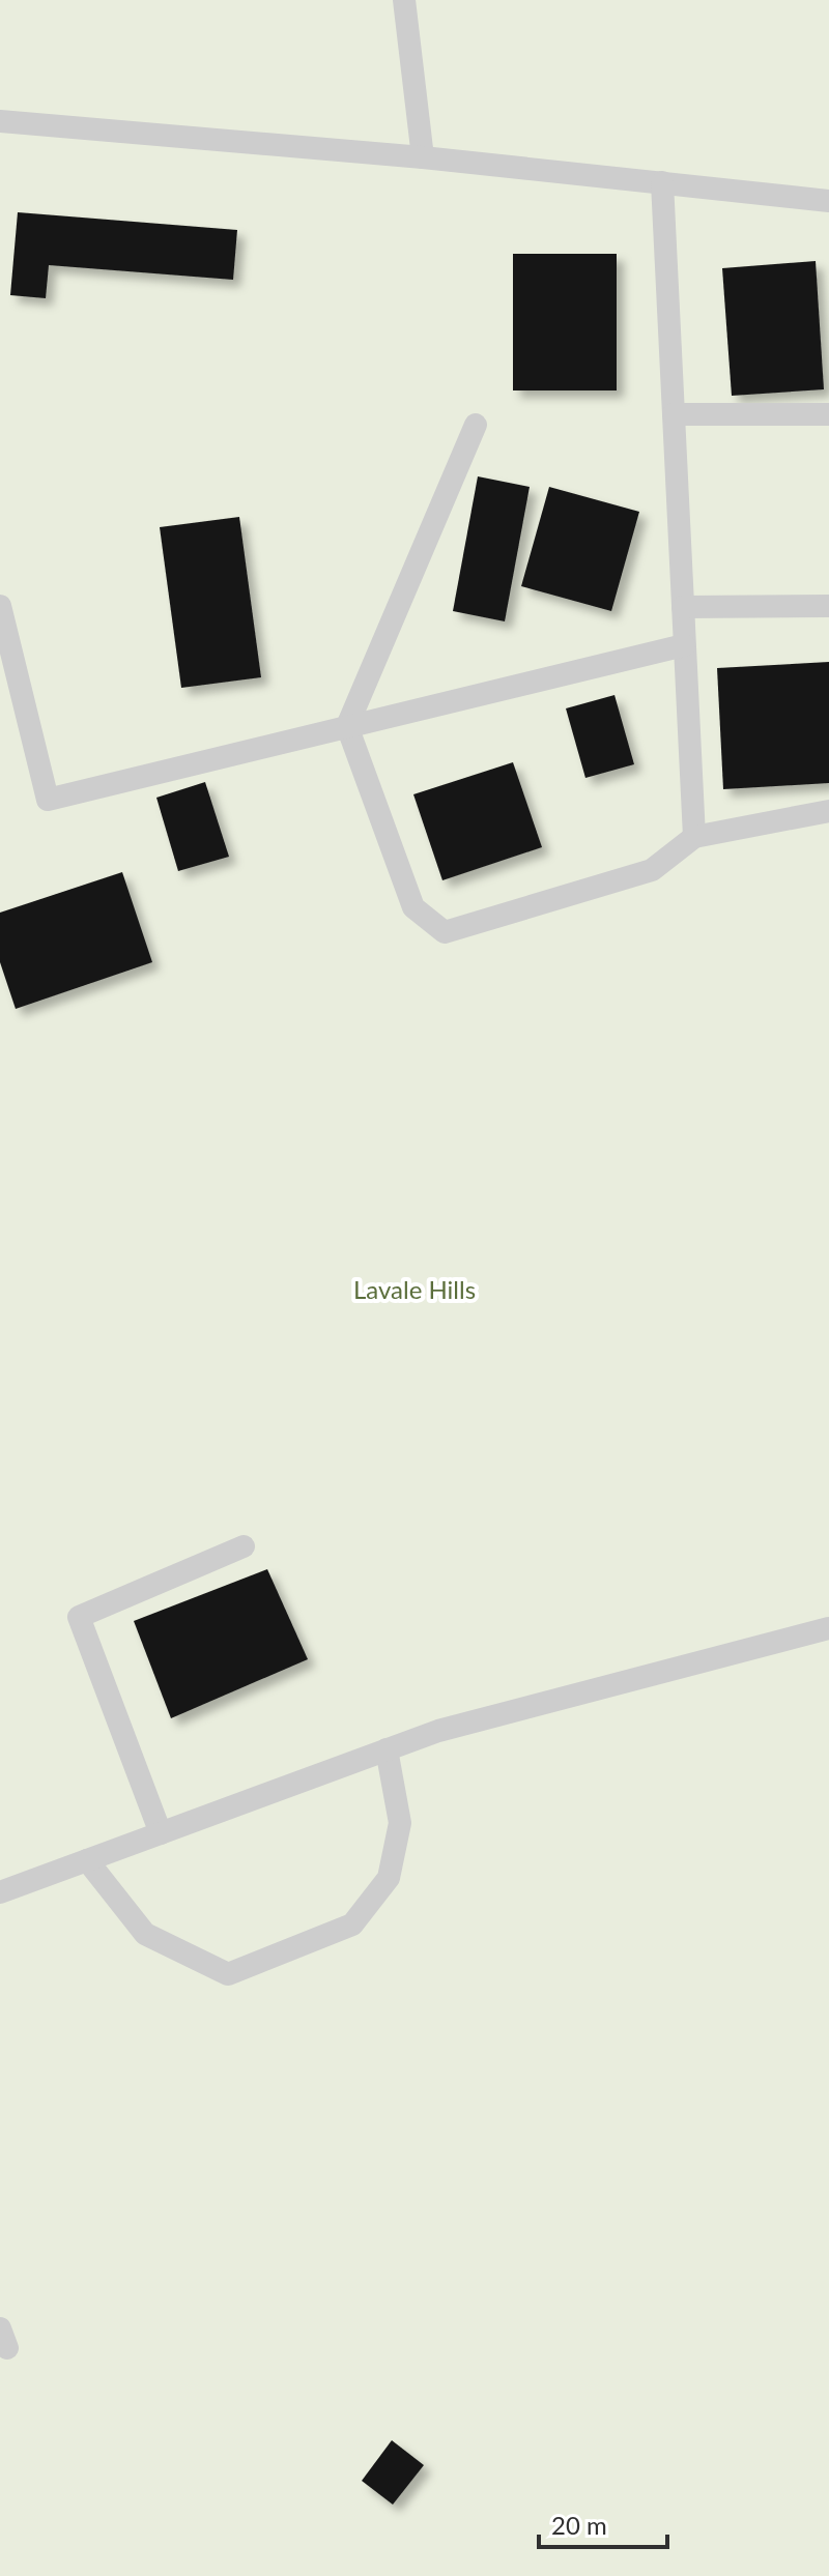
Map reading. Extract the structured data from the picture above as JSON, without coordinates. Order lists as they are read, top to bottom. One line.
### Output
{"parks":["Lavale Hills"],"scale_bar":"20 m"}
